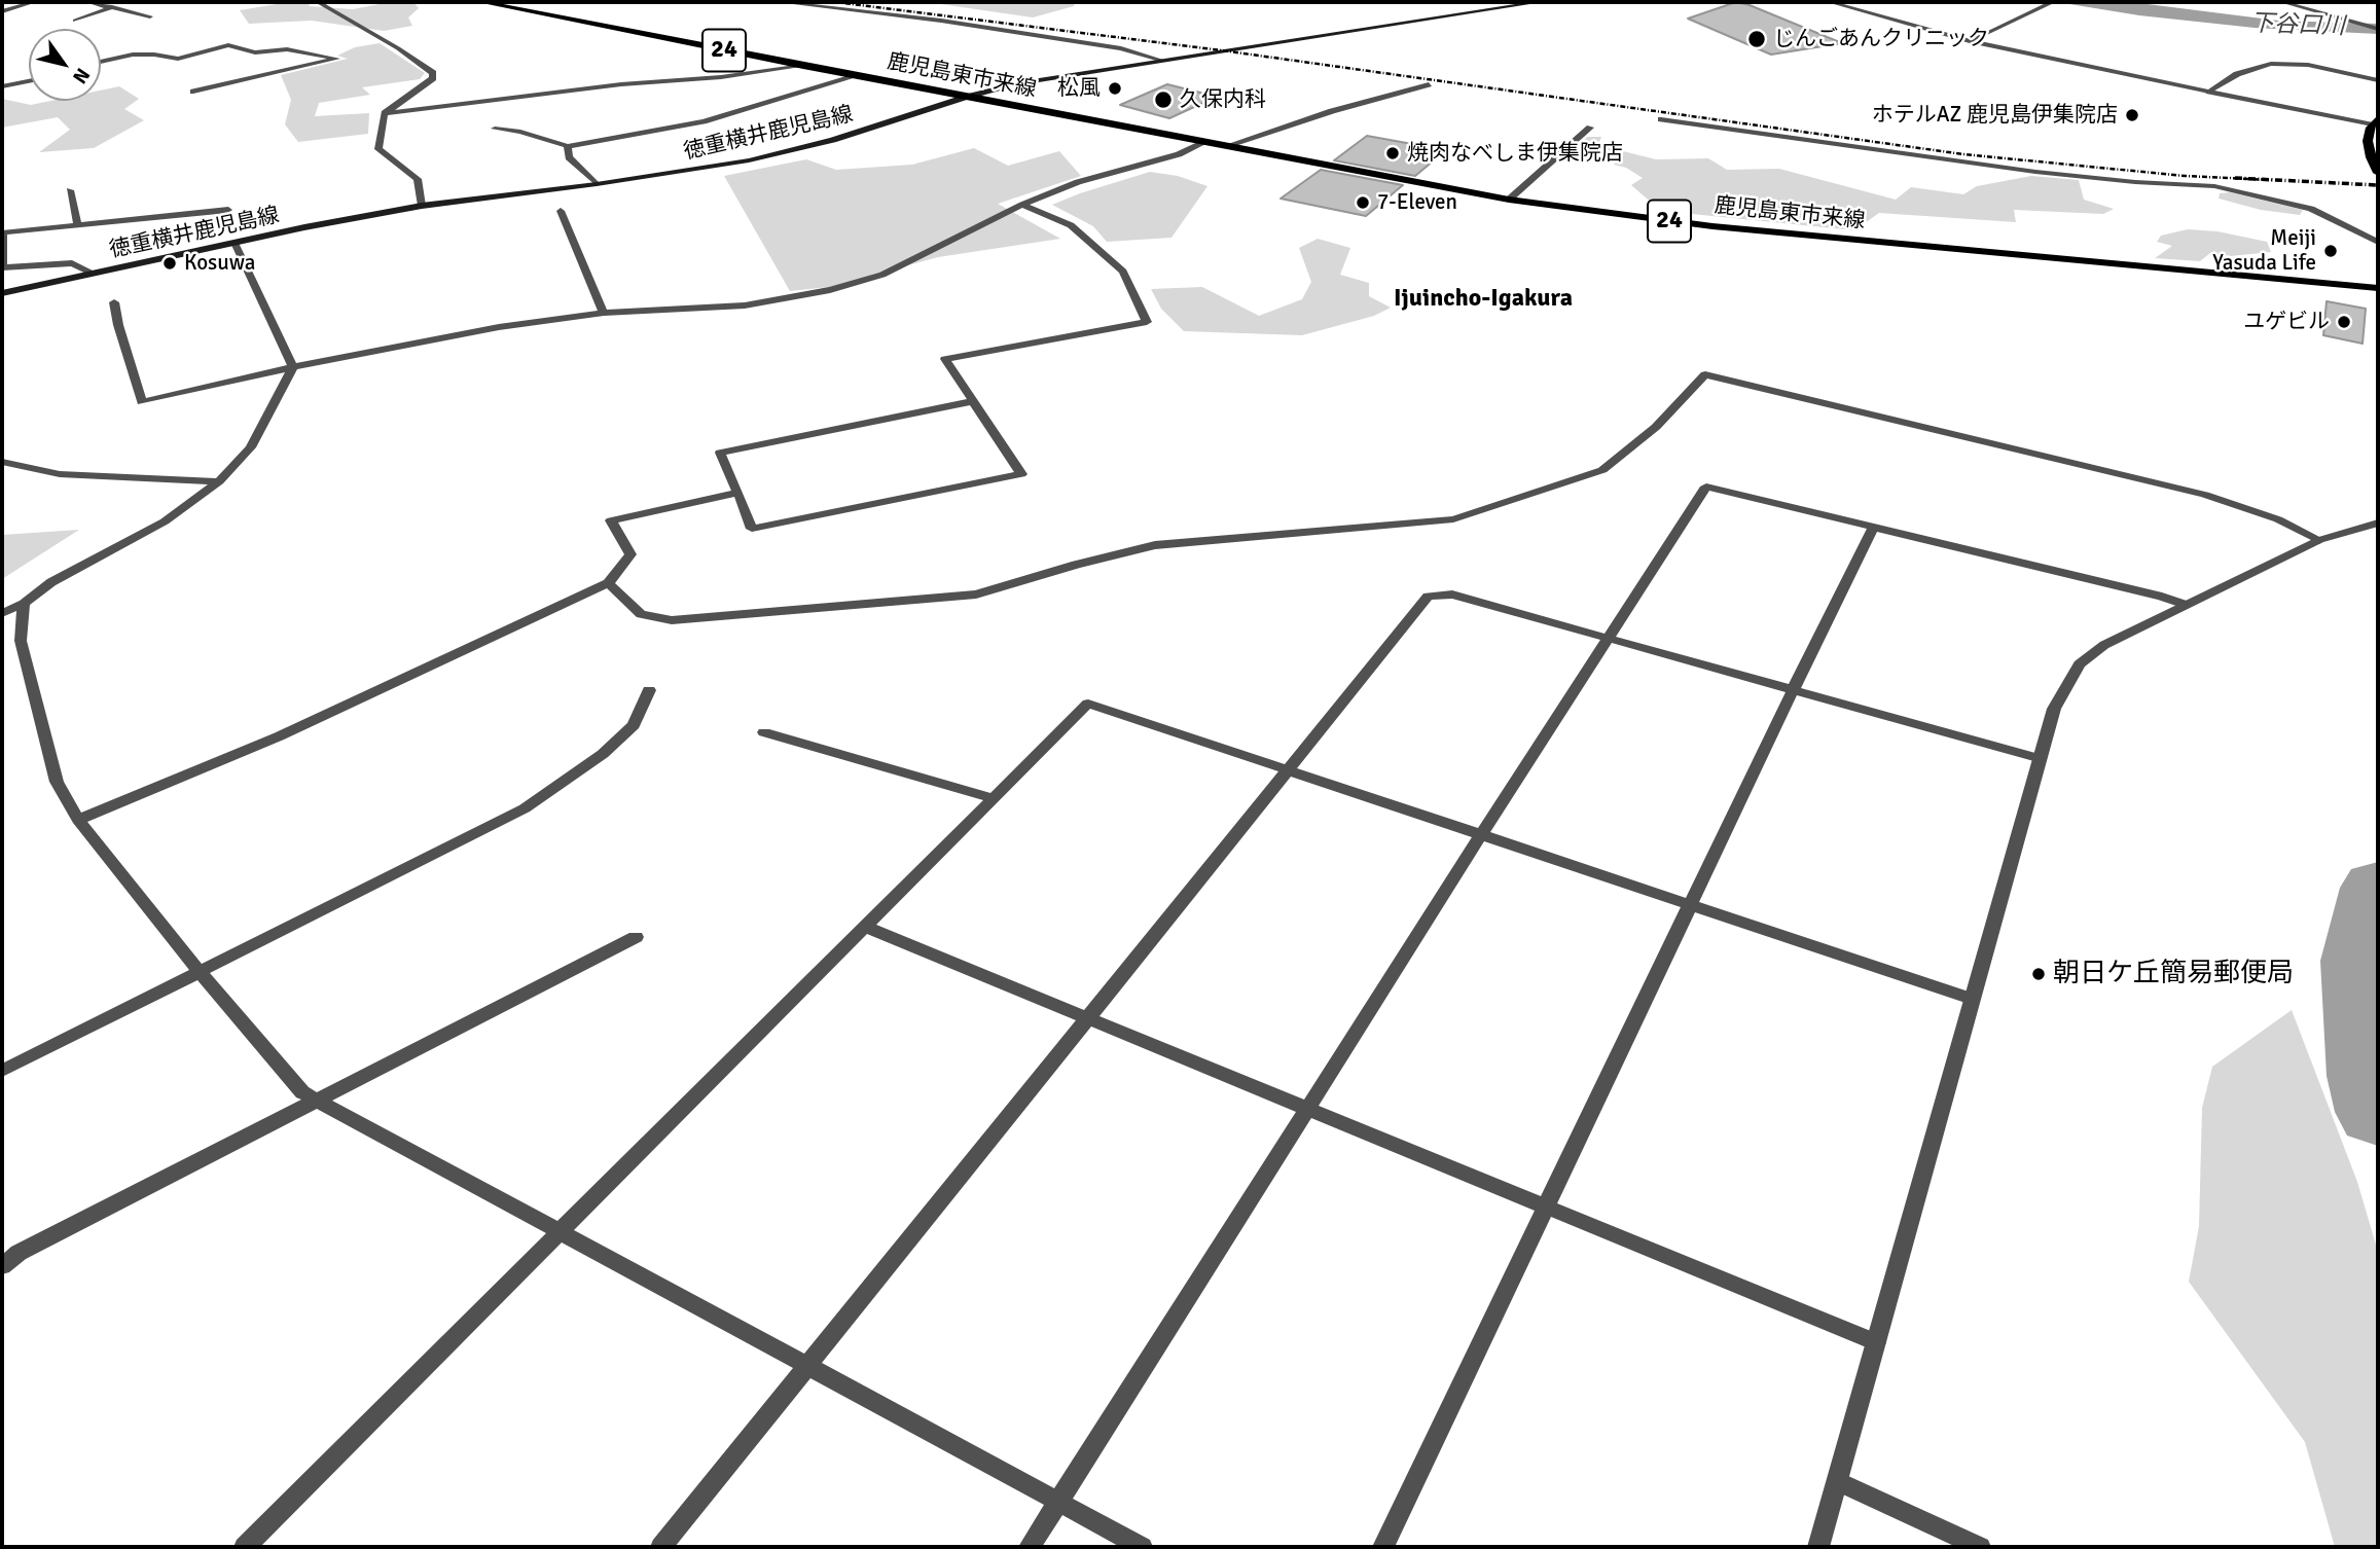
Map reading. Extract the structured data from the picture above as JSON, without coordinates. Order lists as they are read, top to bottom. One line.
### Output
{"streets":{"main road":["24","鹿児島東市来線","徳重横井鹿児島線"]},"crossings":[["鹿児島東市来線","徳重横井鹿児島線"]],"districts":["Ijuincho-Igakura"],"water":["下谷口川"],"places":["じんごあんクリニック","松風","久保内科","ホテルAZ 鹿児島伊集院店","焼肉なべしま伊集院店","7-Eleven","Meiji Yasuda Life","Kosuwa","ユゲビル","朝日ケ丘簡易郵便局"],"north":"bottom right"}
